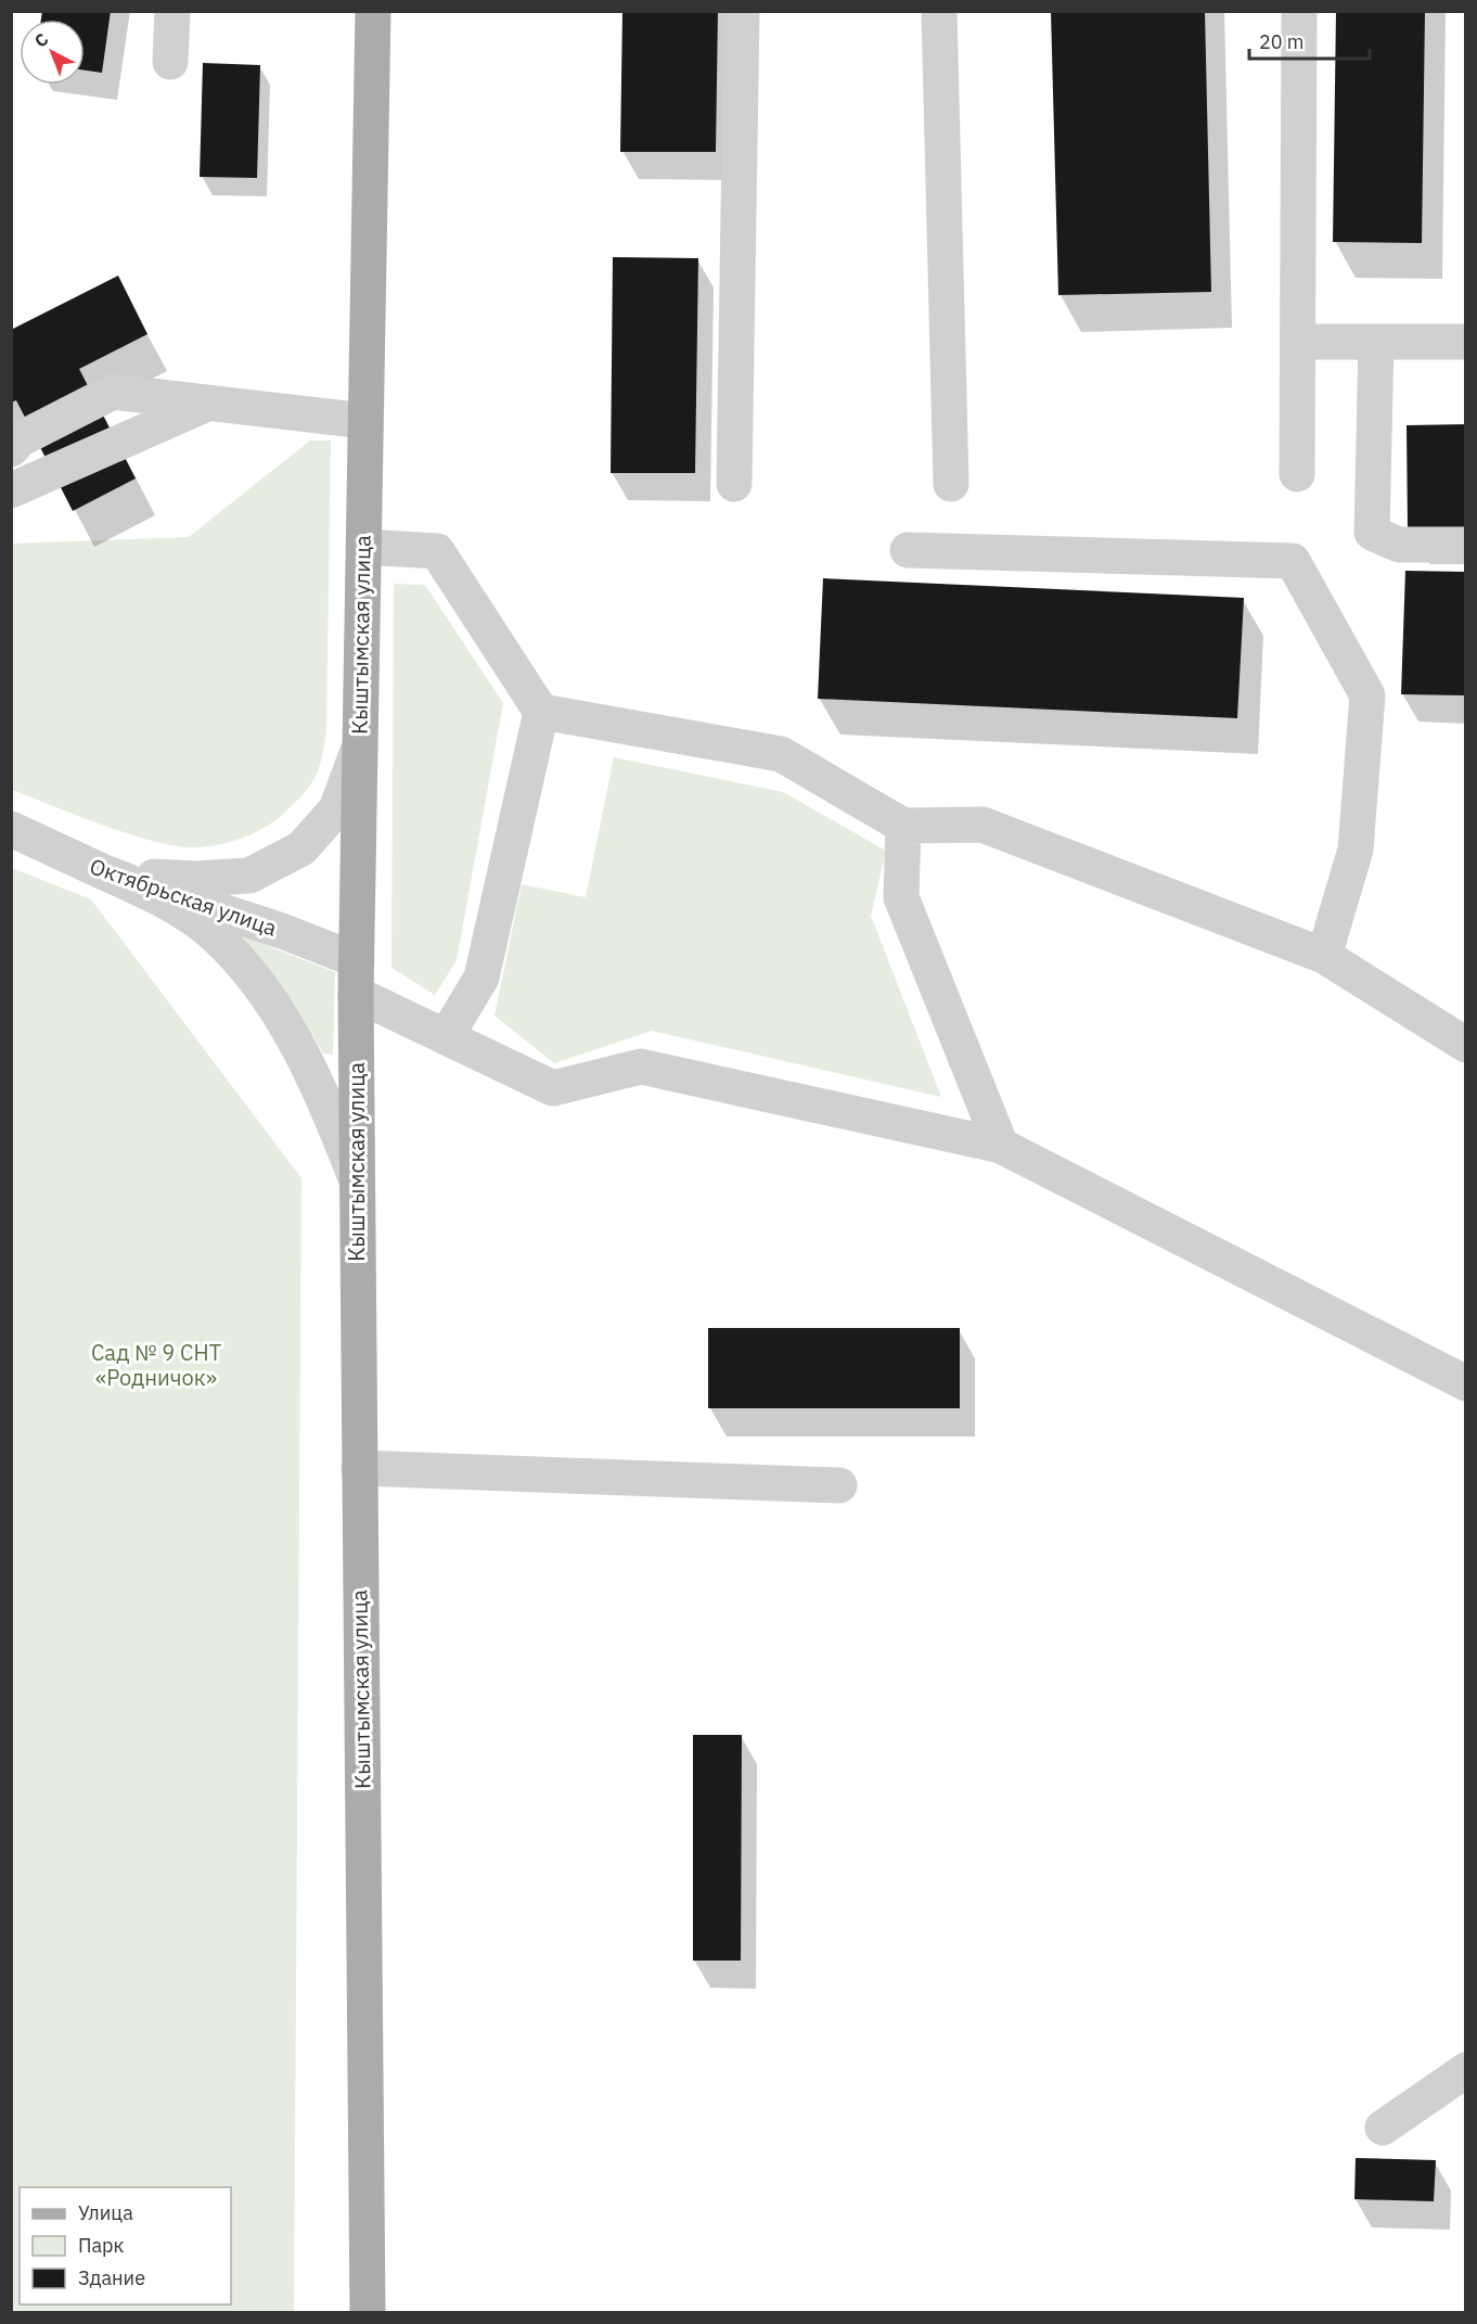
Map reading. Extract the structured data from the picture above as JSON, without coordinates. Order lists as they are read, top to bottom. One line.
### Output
{"streets":{"main road":["Кыштымская улица"],"street":["Октябрьская улица"]},"crossings":[["Кыштымская улица","Октябрьская улица"]],"parks":["Сад № 9 СНТ «Родничок»"],"legend":["Улица","Парк","Здание"],"scale_bar":"20 m","north":"top left"}
